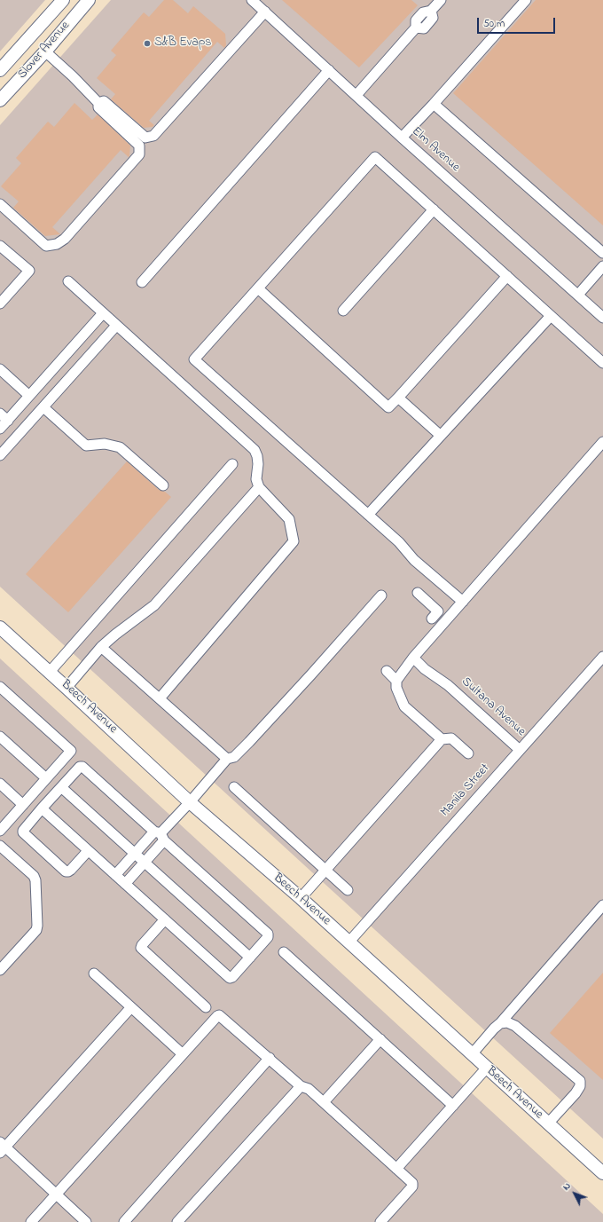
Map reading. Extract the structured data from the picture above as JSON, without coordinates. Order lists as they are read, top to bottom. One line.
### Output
{"streets":{"main road":["Slover Avenue","Beech Avenue"],"street":["Elm Avenue","Sultana Avenue","Manila Street"]},"crossings":[["Beech Avenue","Manila Street"],["Sultana Avenue","Manila Street"]],"places":["S&B Evaps"],"scale_bar":"50 m","north":"top left"}
